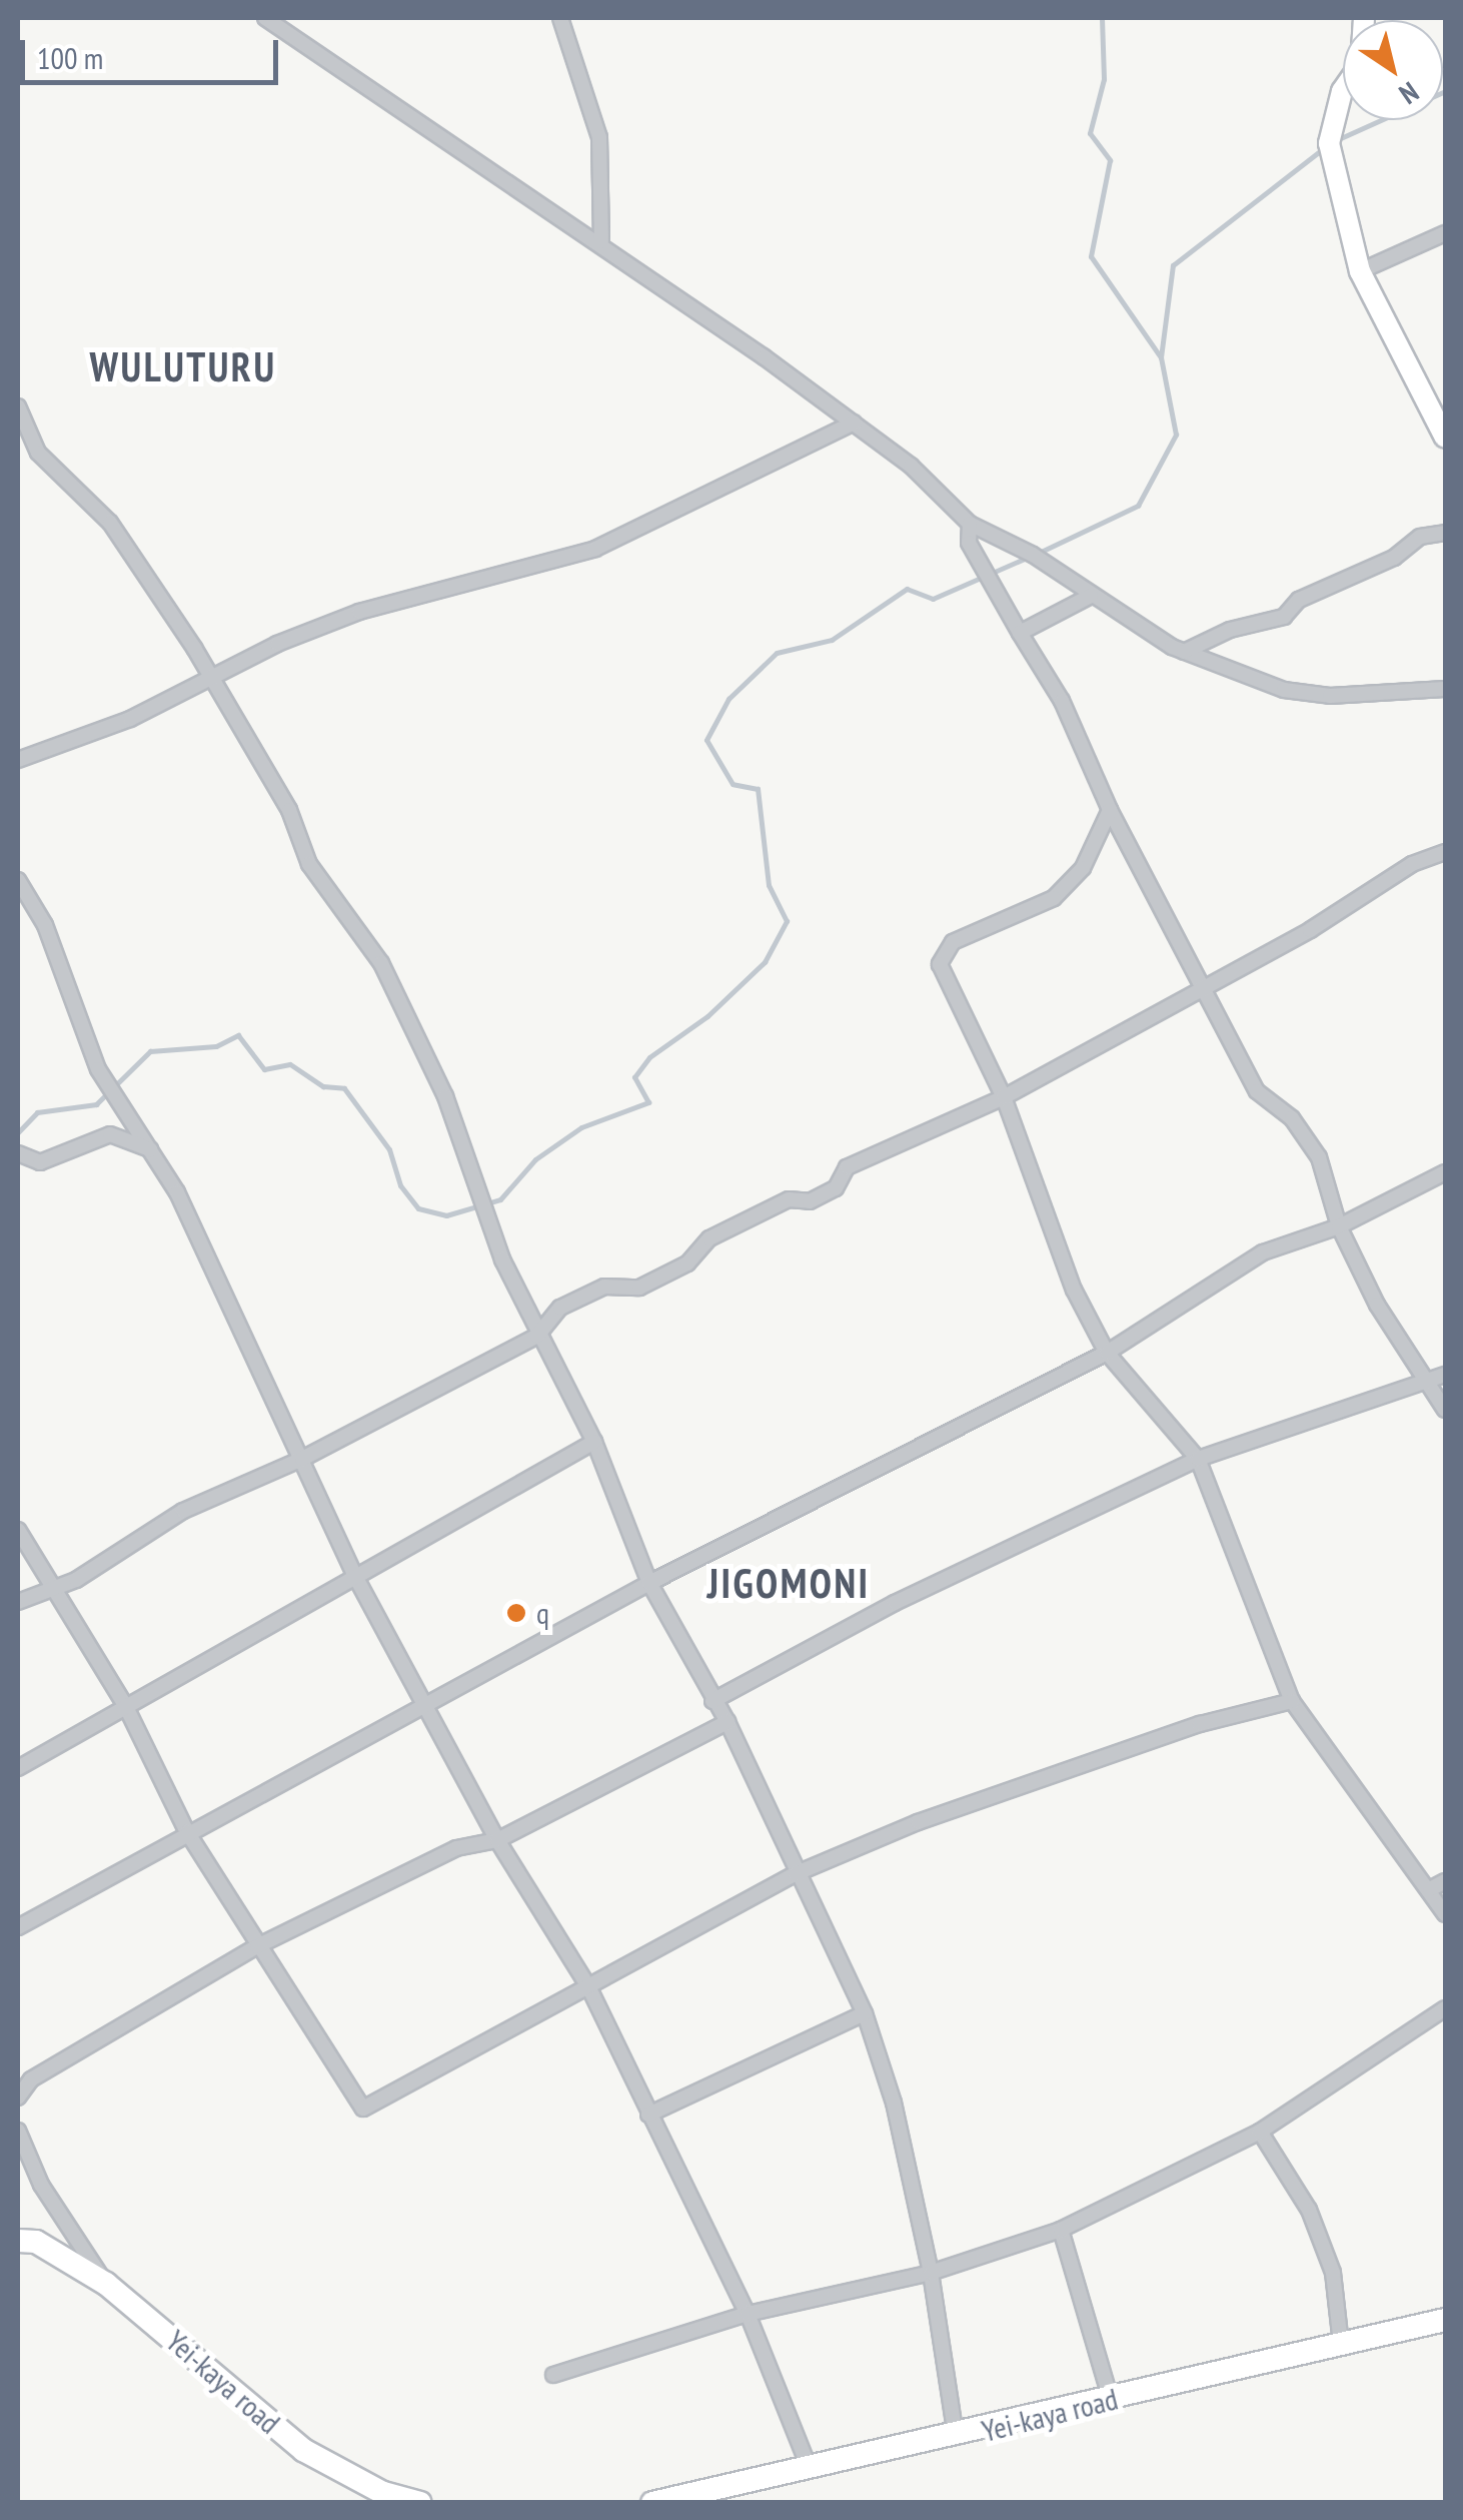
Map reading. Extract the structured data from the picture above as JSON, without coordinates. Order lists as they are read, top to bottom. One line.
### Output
{"streets":{"main road":["Yei-kaya road"]},"districts":["WULUTURU","JIGOMONI"],"places":["q"],"scale_bar":"100 m","north":"bottom right"}
